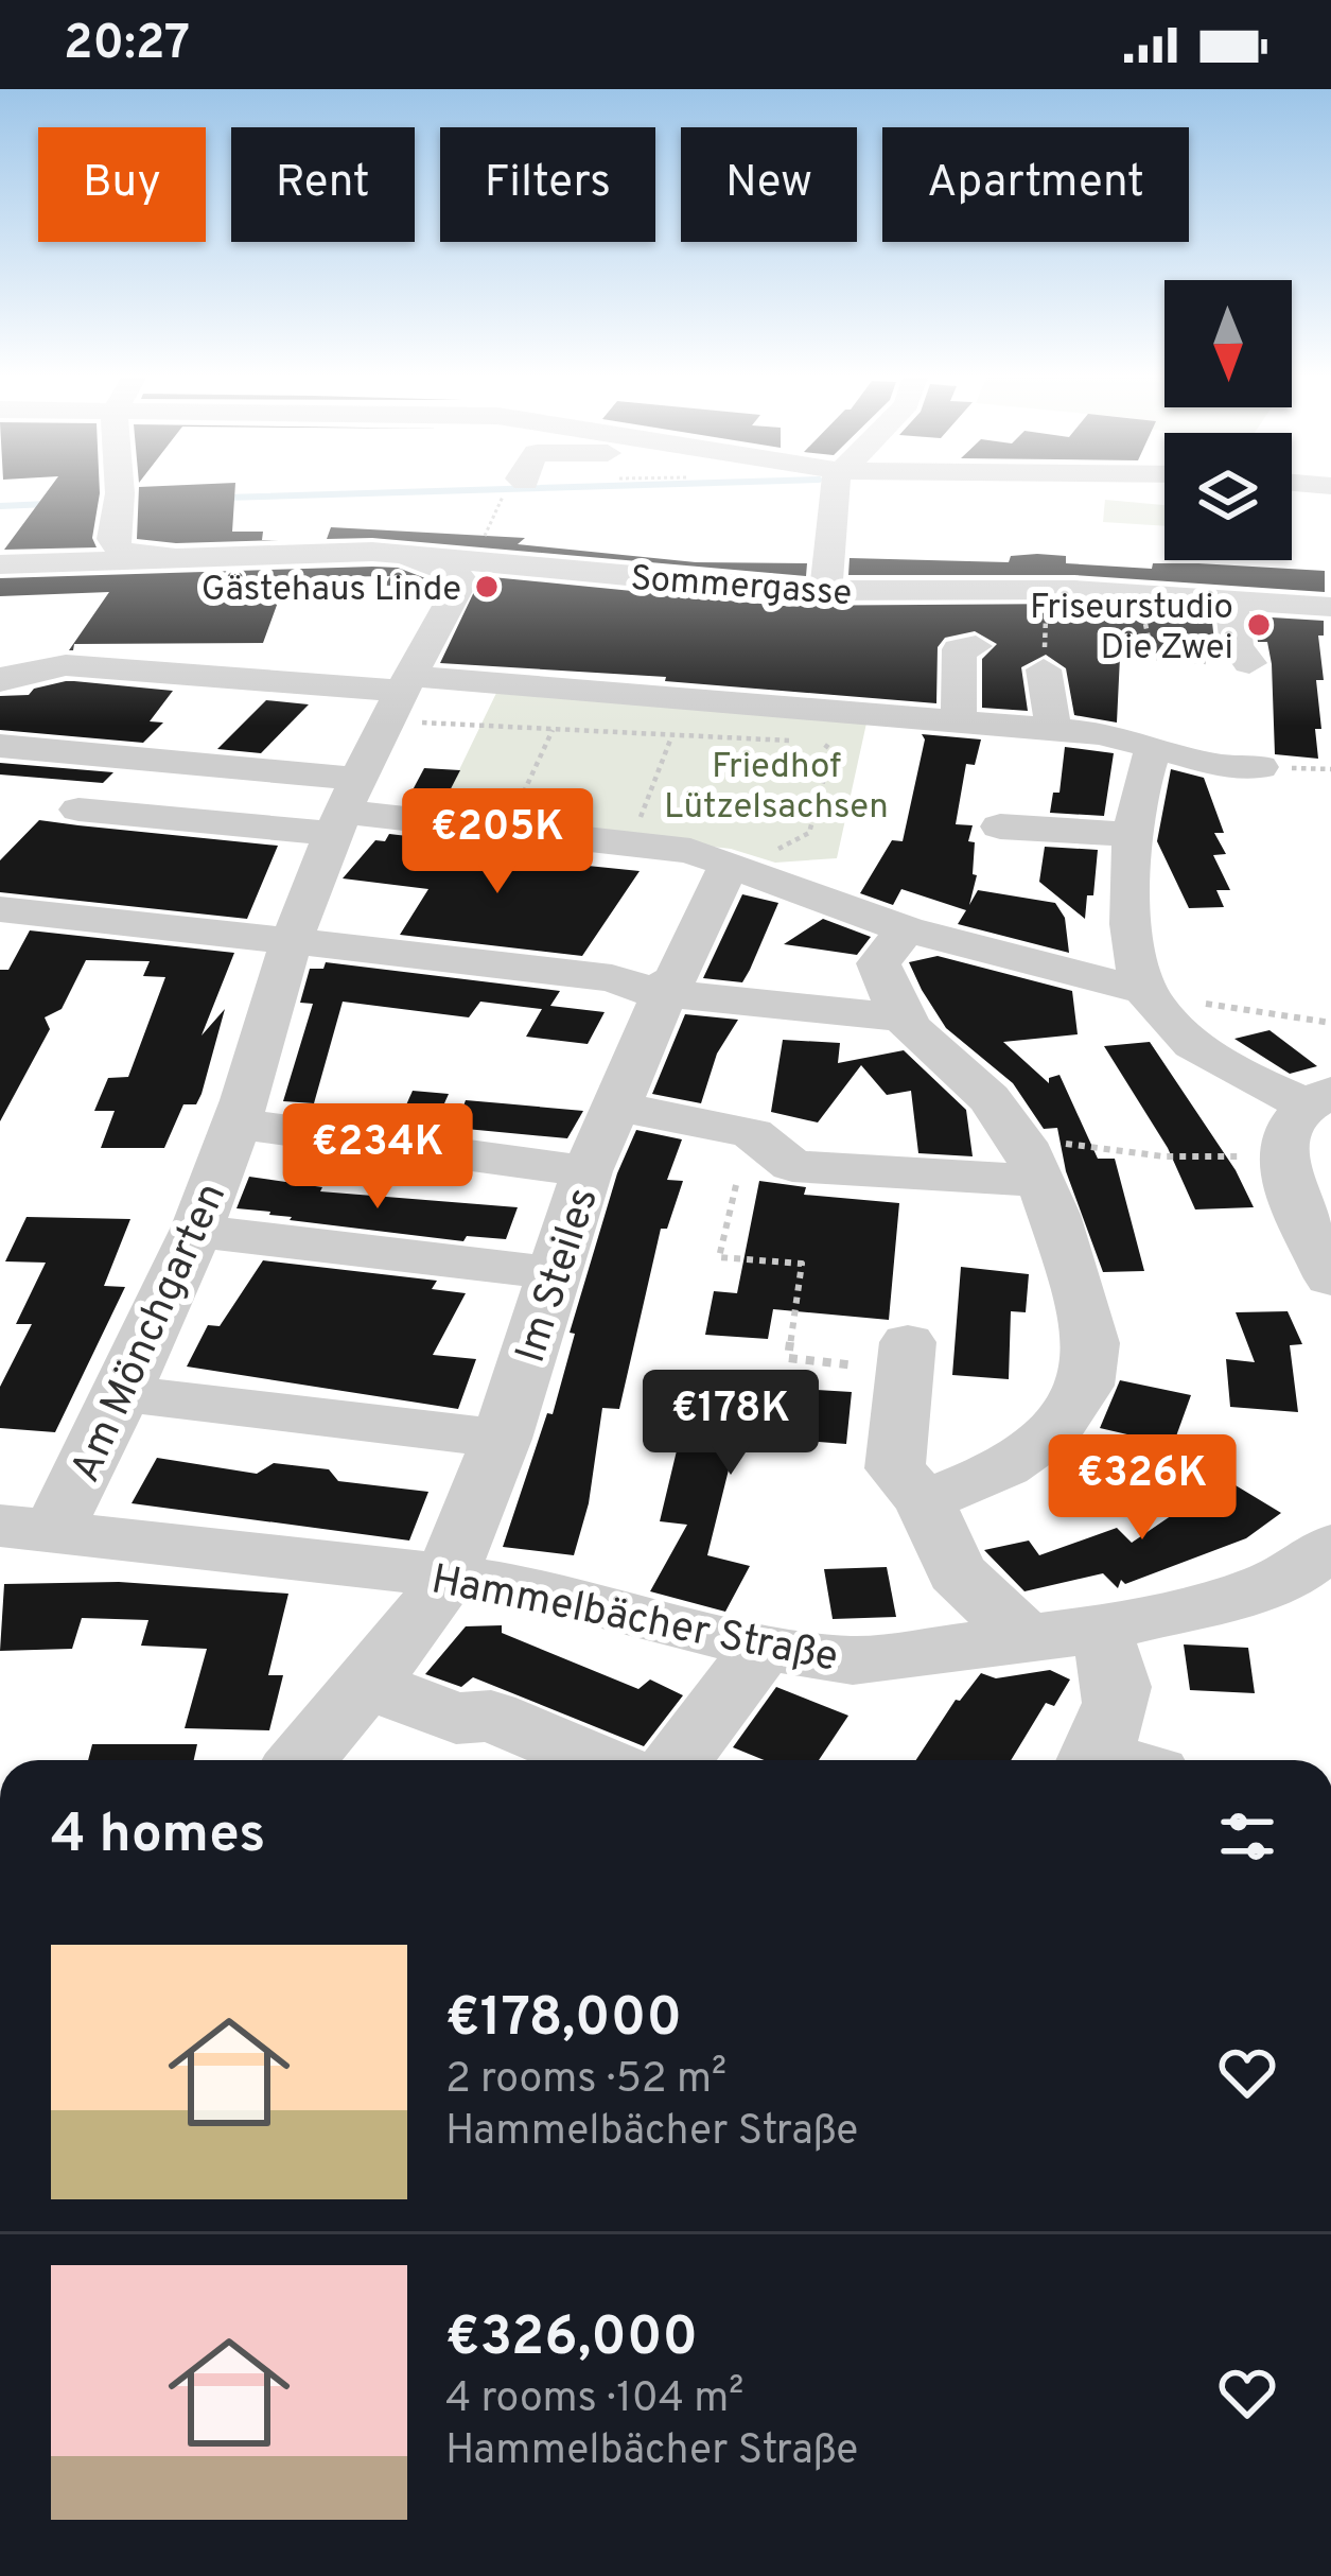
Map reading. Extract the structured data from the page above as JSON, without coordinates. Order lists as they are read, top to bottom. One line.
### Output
{"streets":{"street":["Sommergasse","Im Steiles","Am Mönchgarten","Hammelbächer Straße"]},"crossings":[["Sommergasse","Am Mönchgarten"],["Im Steiles","Hammelbächer Straße"],["Am Mönchgarten","Hammelbächer Straße"]],"parks":["Friedhof Lützelsachsen"],"places":["Gästehaus Linde","Friseurstudio Die Zwei"],"north":"bottom","page":{"status":"20:27","chip":["Buy","Rent","Filters","New","Apartment"],"price":["€205K","€234K","€178K","€326K"],"heading":"4 homes","list":[{"name":"€178,000","note":"2 rooms · 52 m² · Hammelbächer Straße"},{"name":"€326,000","note":"4 rooms · 104 m² · Hammelbächer Straße"}]}}
